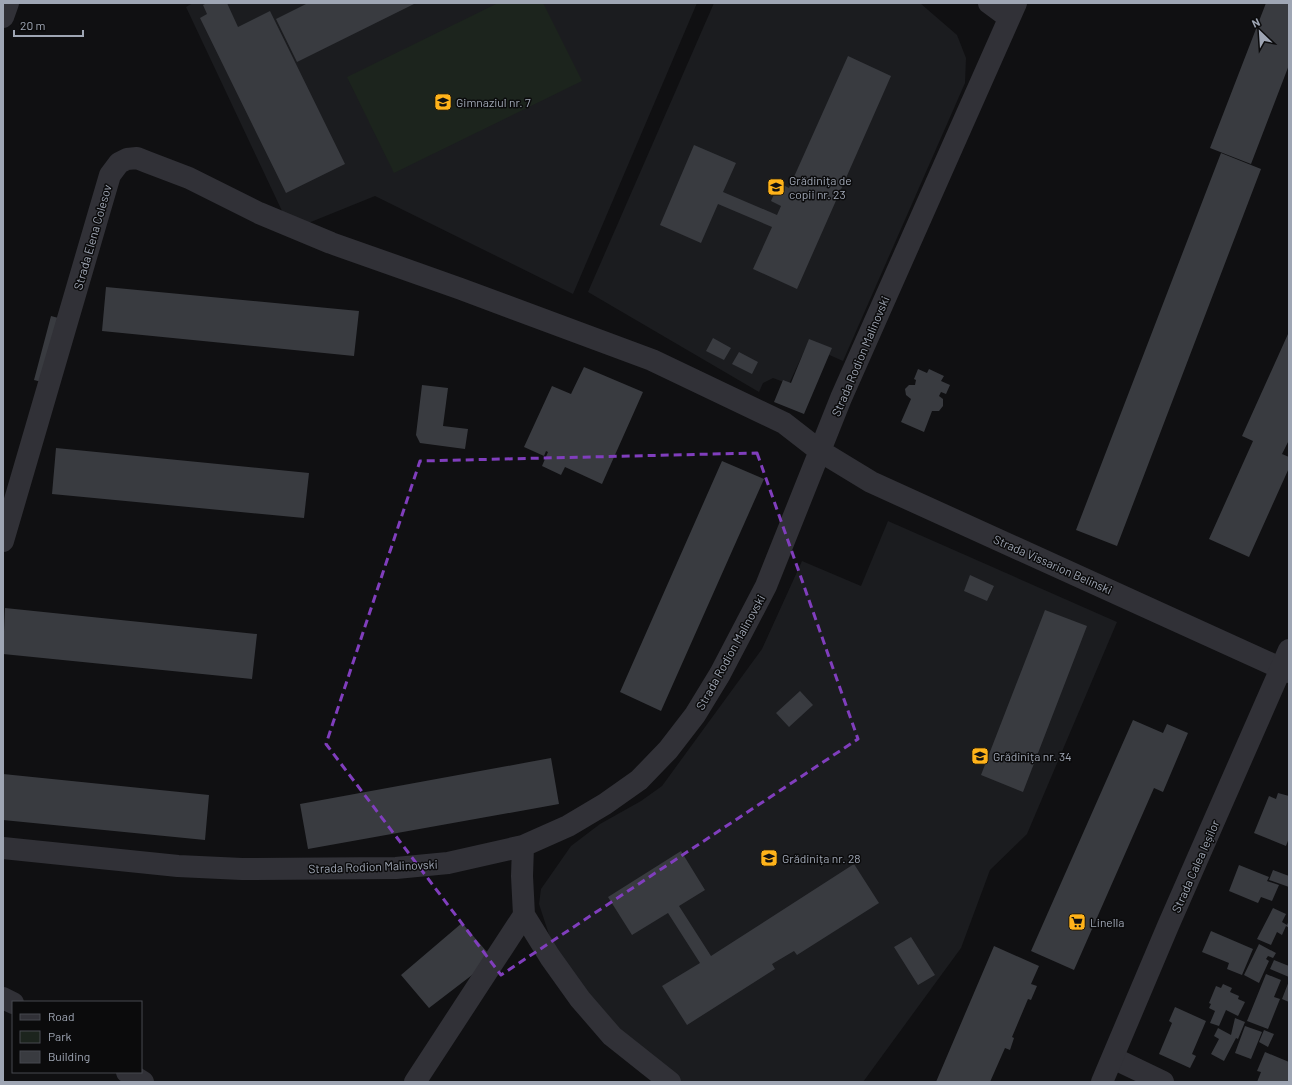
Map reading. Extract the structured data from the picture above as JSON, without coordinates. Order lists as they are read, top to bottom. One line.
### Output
{"streets":{"street":["Strada Elena Colesov","Strada Rodion Malinovski","Strada Vissarion Belinski","Strada Calea Ieșilor"]},"crossings":[["Strada Elena Colesov","Strada Rodion Malinovski"],["Strada Elena Colesov","Strada Vissarion Belinski"],["Strada Rodion Malinovski","Strada Vissarion Belinski"],["Strada Vissarion Belinski","Strada Calea Ieșilor"]],"places":{"school or university":["Gimnaziul nr. 7","Grădinița de copii nr. 23","Grădinița nr. 34","Grădinița nr. 28"],"supermarket":["Linella"]},"legend":["Road","Park","Building"],"scale_bar":"20 m","north":"top left"}
